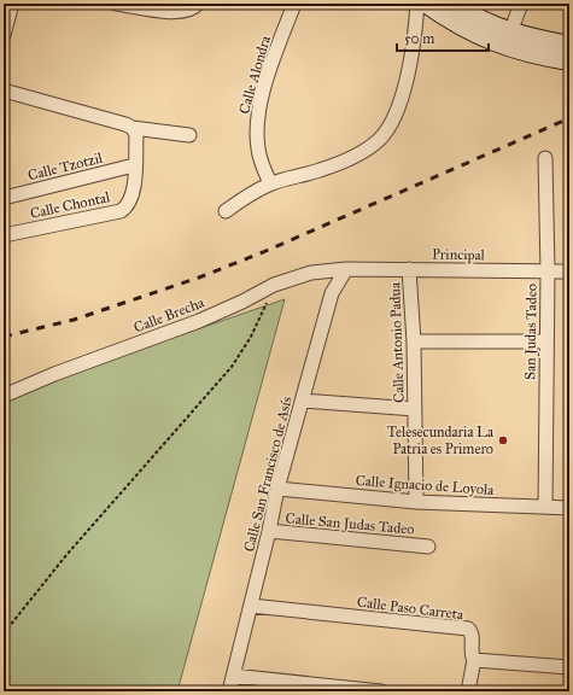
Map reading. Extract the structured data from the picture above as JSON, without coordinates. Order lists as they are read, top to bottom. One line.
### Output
{"streets":{"street":["Calle Alondra","Calle Tzotzil","Calle Chontal","Principal","Calle Brecha","San Judas Tadeo","Calle Antonio Padua","Calle San Francisco de Asís","Calle Ignacio de Loyola","Calle San Judas Tadeo","Calle Paso Carreta"]},"crossings":[["Calle Tzotzil","Calle Chontal"],["Principal","Calle Brecha"],["Principal","San Judas Tadeo"],["Principal","Calle Antonio Padua"],["Principal","Calle San Francisco de Asís"],["Calle Brecha","Calle San Francisco de Asís"],["San Judas Tadeo","Calle Ignacio de Loyola"],["Calle Antonio Padua","Calle Ignacio de Loyola"],["Calle San Francisco de Asís","Calle Ignacio de Loyola"],["Calle San Francisco de Asís","Calle San Judas Tadeo"],["Calle San Francisco de Asís","Calle Paso Carreta"]],"places":["Telesecundaria La Patria es Primero"],"scale_bar":"50 m"}
